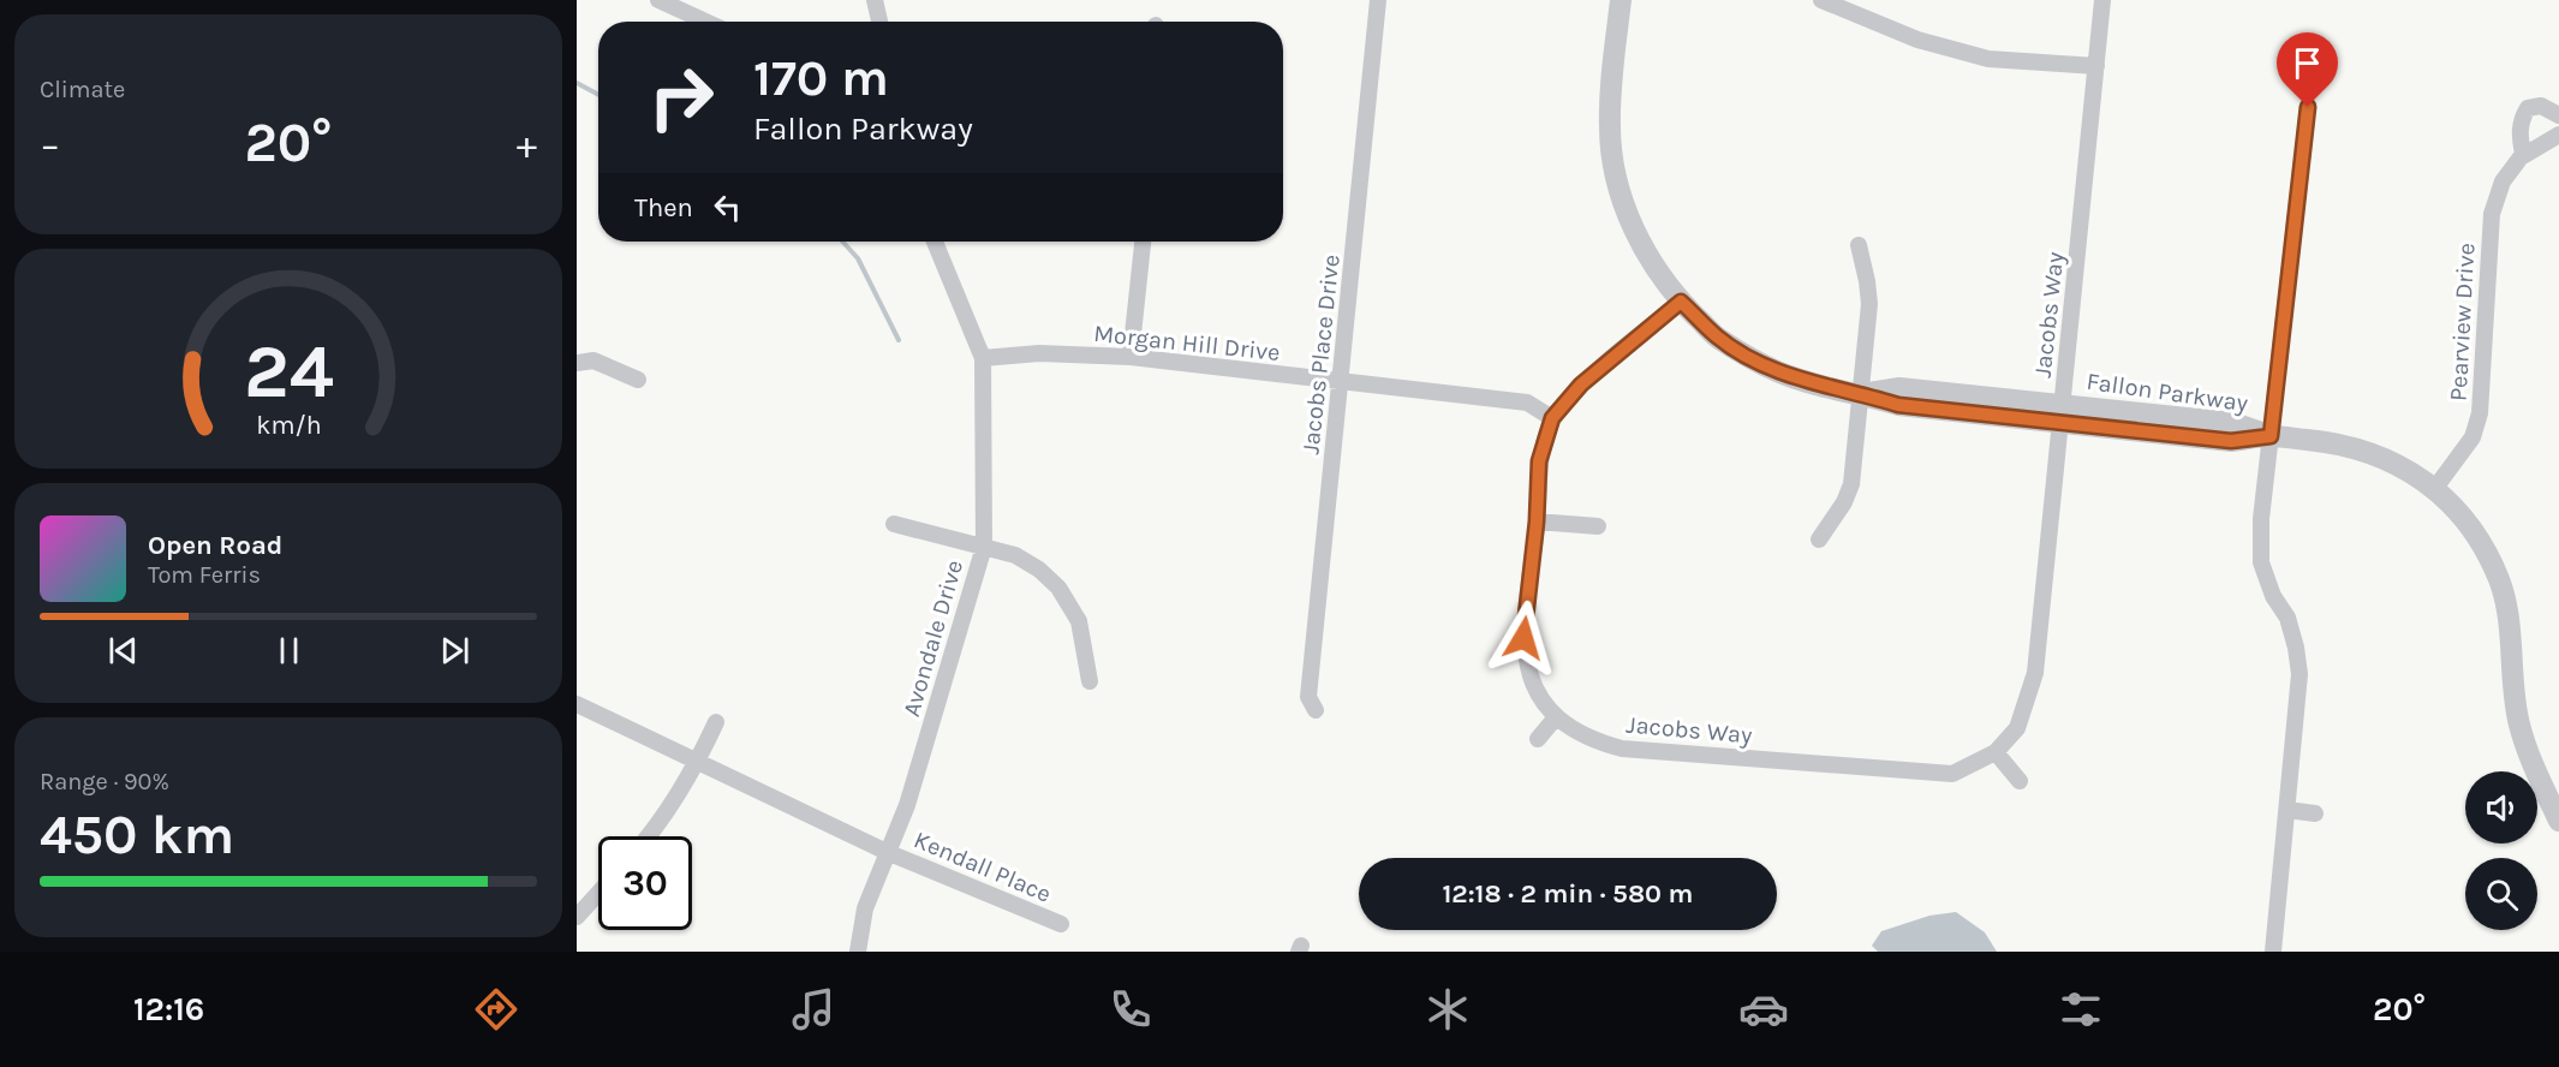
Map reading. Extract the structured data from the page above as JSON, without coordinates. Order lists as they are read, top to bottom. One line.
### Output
{"streets":{"street":["Jacobs Way","Pearview Drive","Morgan Hill Drive","Jacobs Place Drive","Fallon Parkway","Avondale Drive","Kendall Place"]},"crossings":[["Jacobs Way","Morgan Hill Drive"],["Jacobs Way","Fallon Parkway"],["Pearview Drive","Fallon Parkway"],["Morgan Hill Drive","Jacobs Place Drive"],["Morgan Hill Drive","Avondale Drive"],["Avondale Drive","Kendall Place"]],"page":{"tile":["Climate",["Range · 90%","450 km"]],"turn":["170 m","Fallon Parkway"],"heat":["−","20°","+"],"then":"Then","song":["Open Road","Tom Ferris"],"limit":"30","trip":"12:18 · 2 min · 580 m","tabs":["12:16","20°"],"gauge":["24","km/h"]}}
